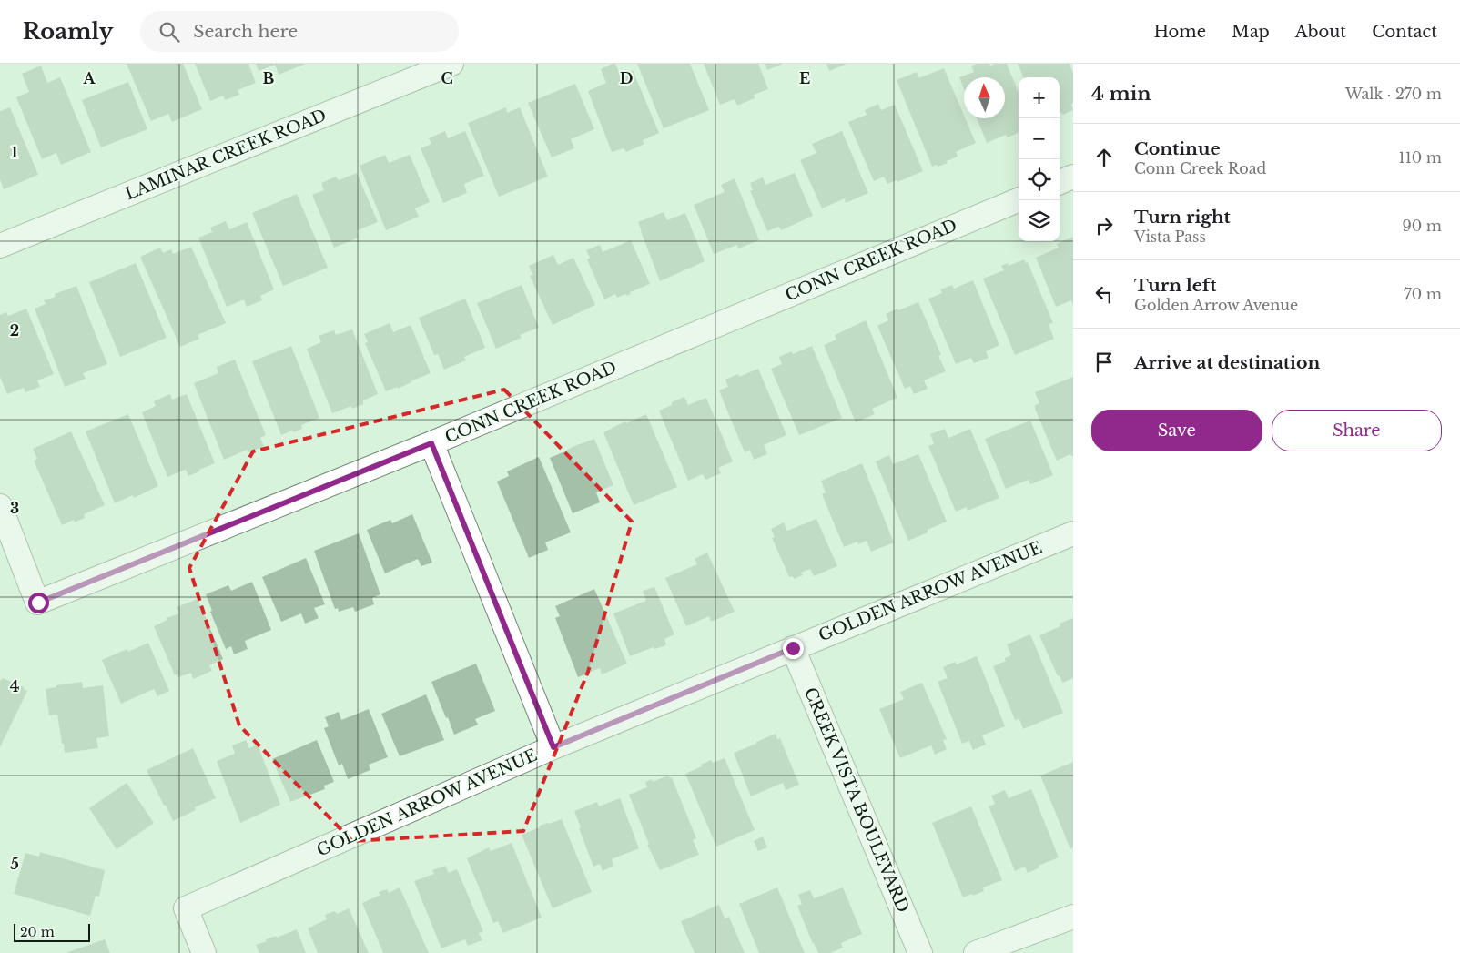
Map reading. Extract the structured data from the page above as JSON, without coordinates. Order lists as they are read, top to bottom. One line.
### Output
{"streets":{"street":["LAMINAR CREEK ROAD","CONN CREEK ROAD","GOLDEN ARROW AVENUE","CREEK VISTA BOULEVARD"]},"crossings":[["GOLDEN ARROW AVENUE","CREEK VISTA BOULEVARD"]],"scale_bar":"20 m","north":"top","page":{"header":"Roamly","search":"Search here","nav":["Home","Map","About","Contact"],"heading":["4 min","Walk · 270 m"],"map_buttons":["+","−"],"list":[["Continue","Conn Creek Road","110 m"],["Turn right","Vista Pass","90 m"],["Turn left","Golden Arrow Avenue","70 m"],"Arrive at destination"],"buttons":["Save","Share"],"scale":"20 m"},"grid":{"columns":["A","B","C","D","E"],"rows":["1","2","3","4","5"]}}
